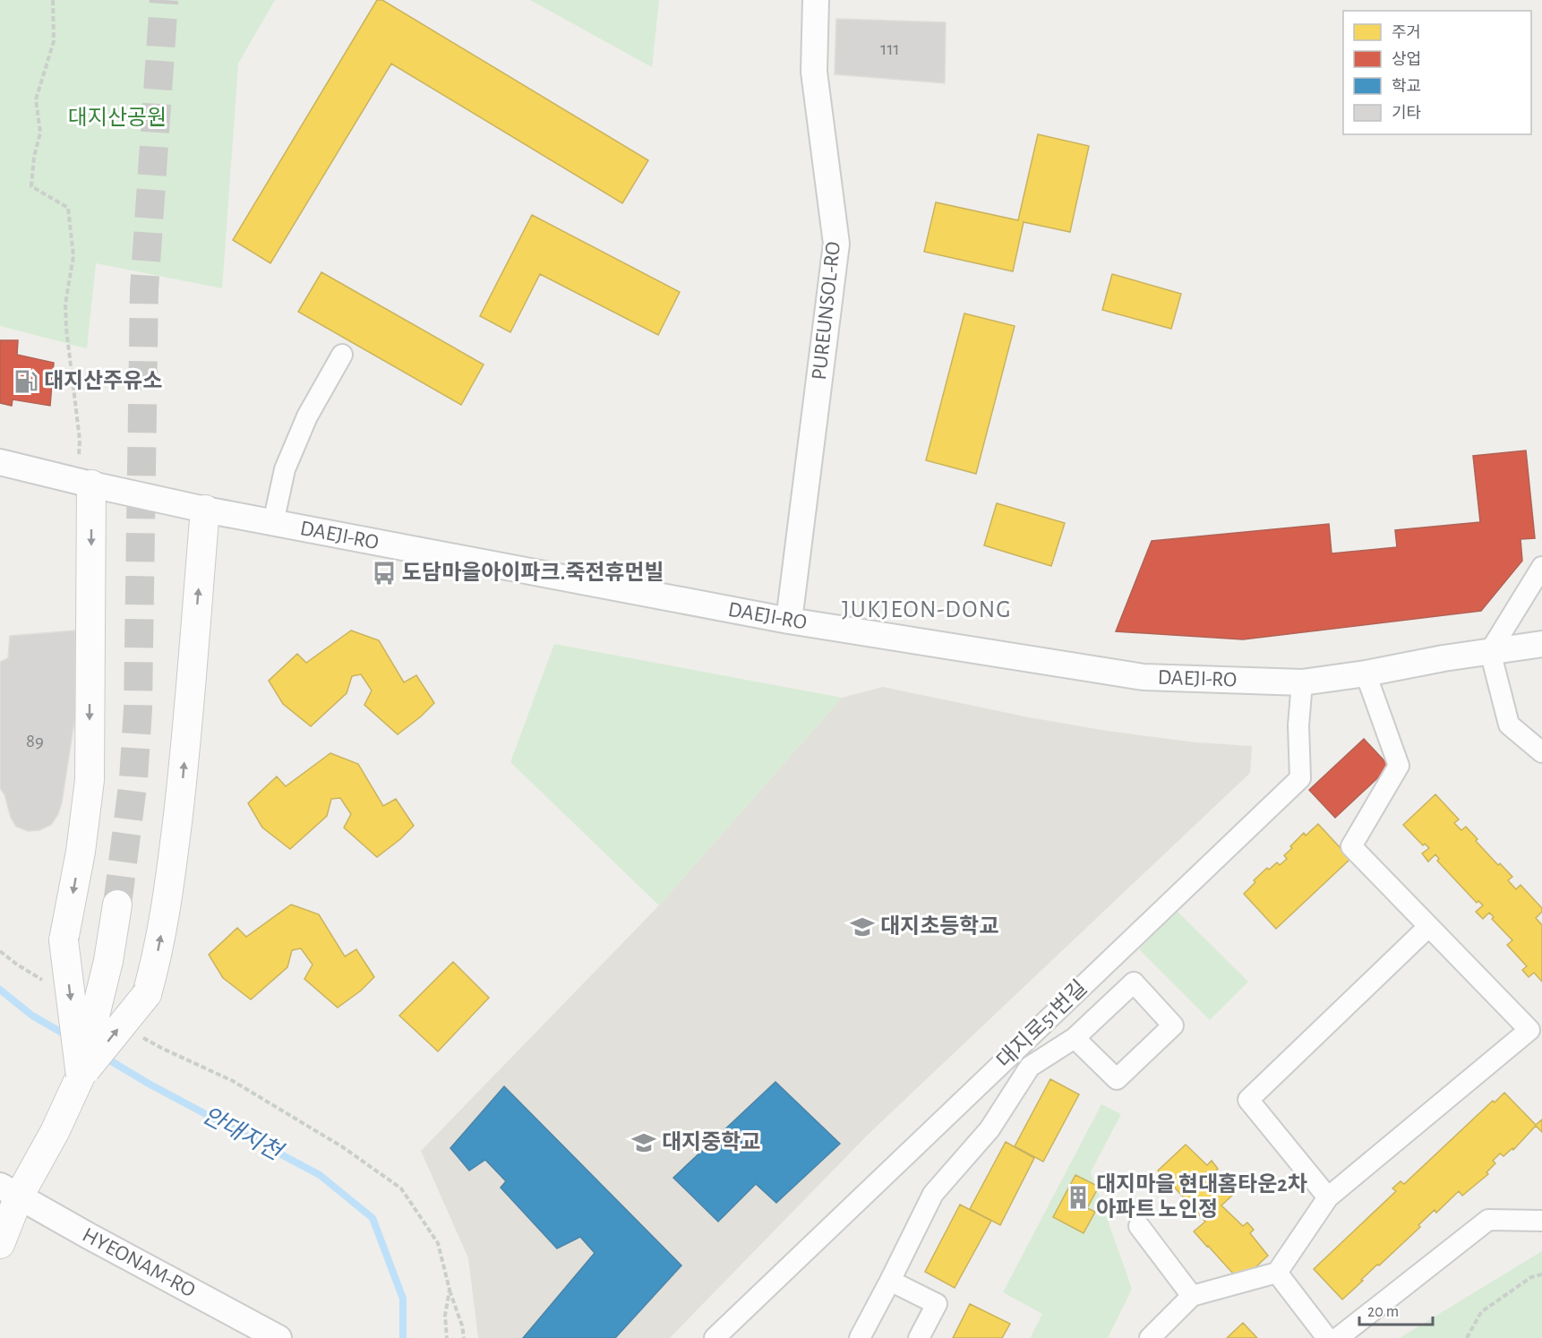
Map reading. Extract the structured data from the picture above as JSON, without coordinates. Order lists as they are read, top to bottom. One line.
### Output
{"streets":{"street":["PUREUNSOL-RO","DAEJI-RO","대지로51번길","HYEONAM-RO"]},"crossings":[["PUREUNSOL-RO","DAEJI-RO"],["DAEJI-RO","대지로51번길"]],"districts":["JUKJEON-DONG"],"water":["안대지천"],"parks":["대지산공원"],"places":{"fuel station":["대지산주유소"],"bus stop":["도담마을아이파크.죽전휴먼빌"],"school or university":["대지초등학교","대지중학교"],"building":["대지마을 현대홈타운2차 아파트 노인정"]},"house_numbers":["111","89"],"legend":["주거","상업","학교","기타"],"scale_bar":"20 m"}
